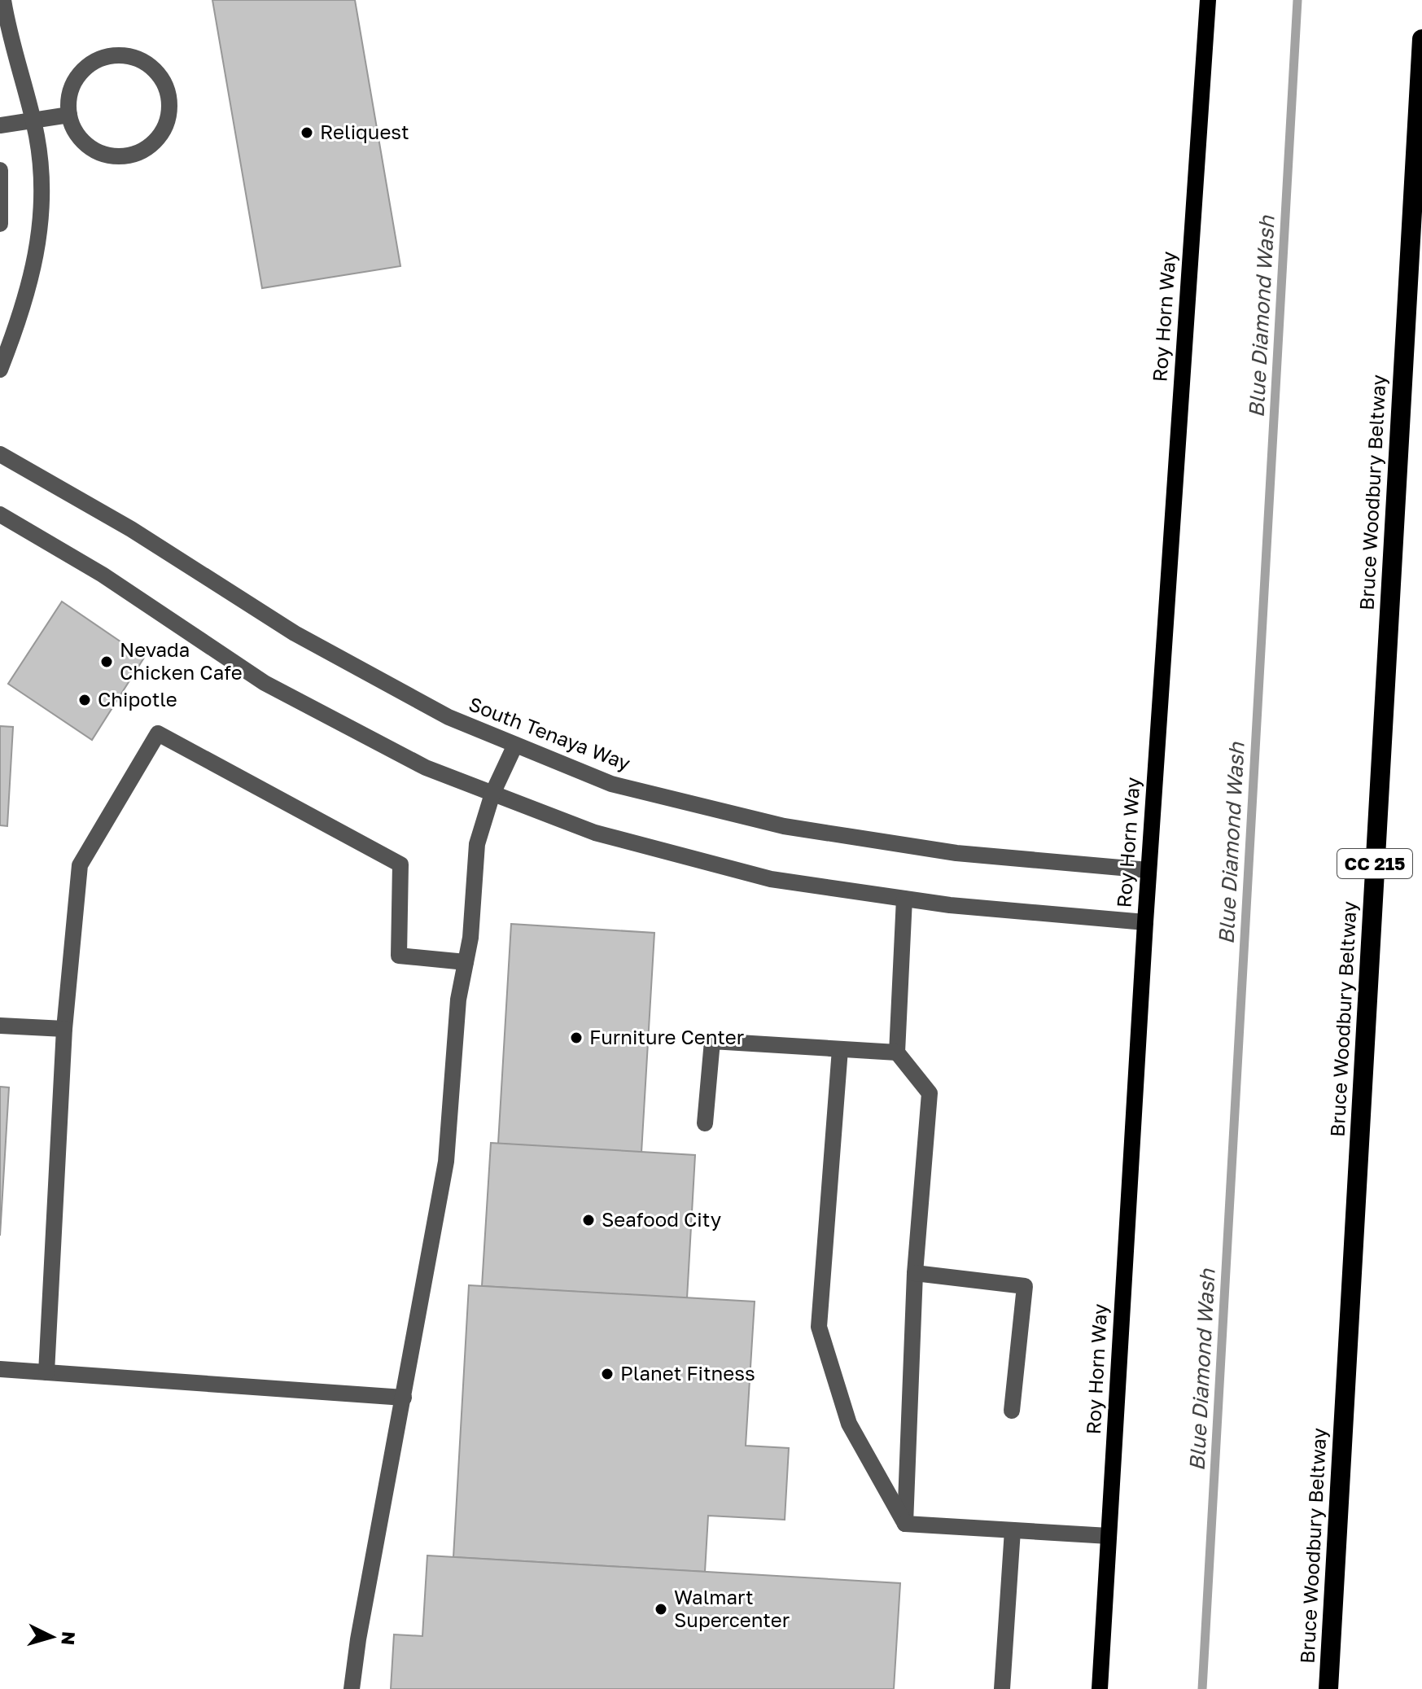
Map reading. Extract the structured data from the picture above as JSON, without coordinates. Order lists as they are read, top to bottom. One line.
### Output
{"streets":{"highway":["Bruce Woodbury Beltway","CC 215"],"main road":["Roy Horn Way"],"street":["South Tenaya Way"]},"crossings":[["Roy Horn Way","South Tenaya Way"]],"water":["Blue Diamond Wash"],"places":["Reliquest","Nevada Chicken Cafe","Chipotle","Furniture Center","Seafood City","Planet Fitness","Walmart Supercenter"],"north":"right"}
